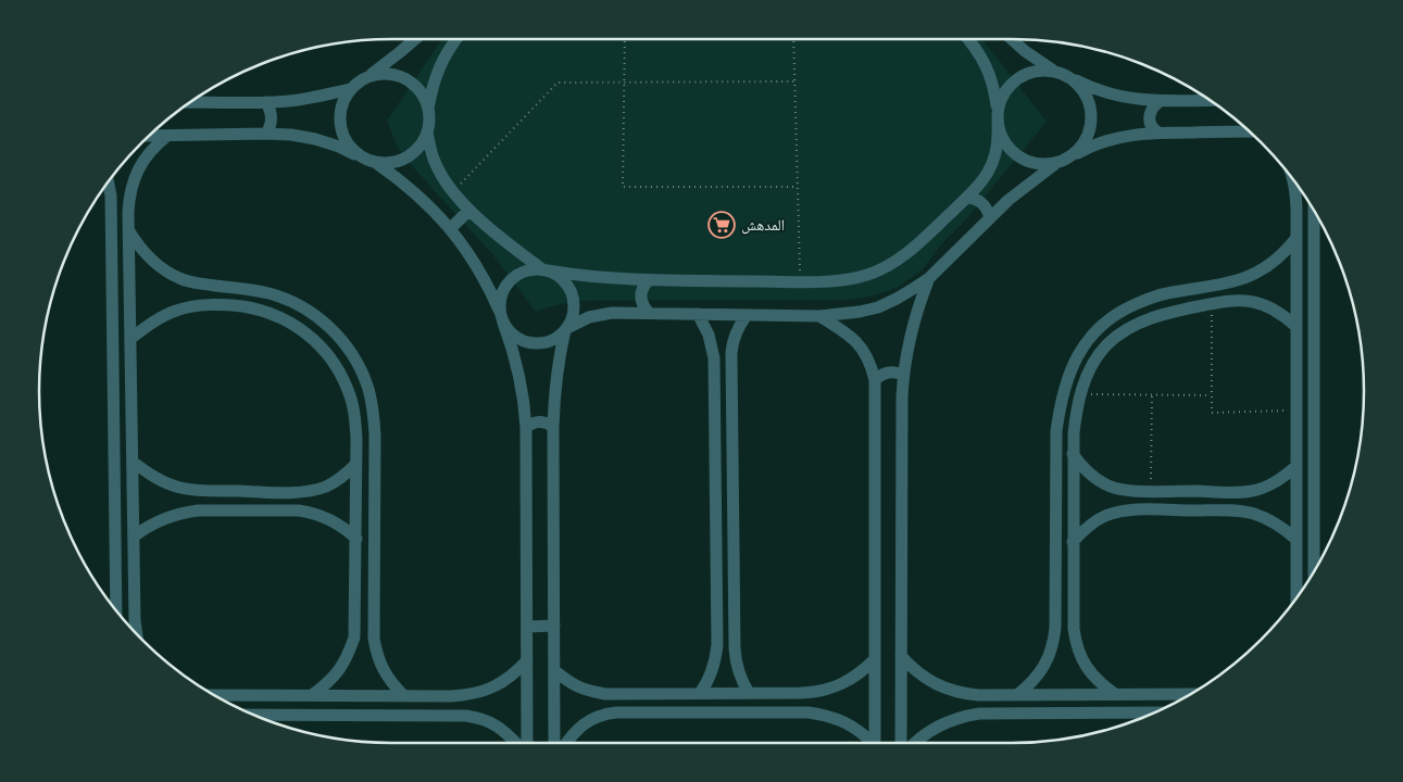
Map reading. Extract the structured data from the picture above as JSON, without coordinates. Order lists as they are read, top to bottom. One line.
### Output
{"places":{"supermarket":["المدهش"]}}
